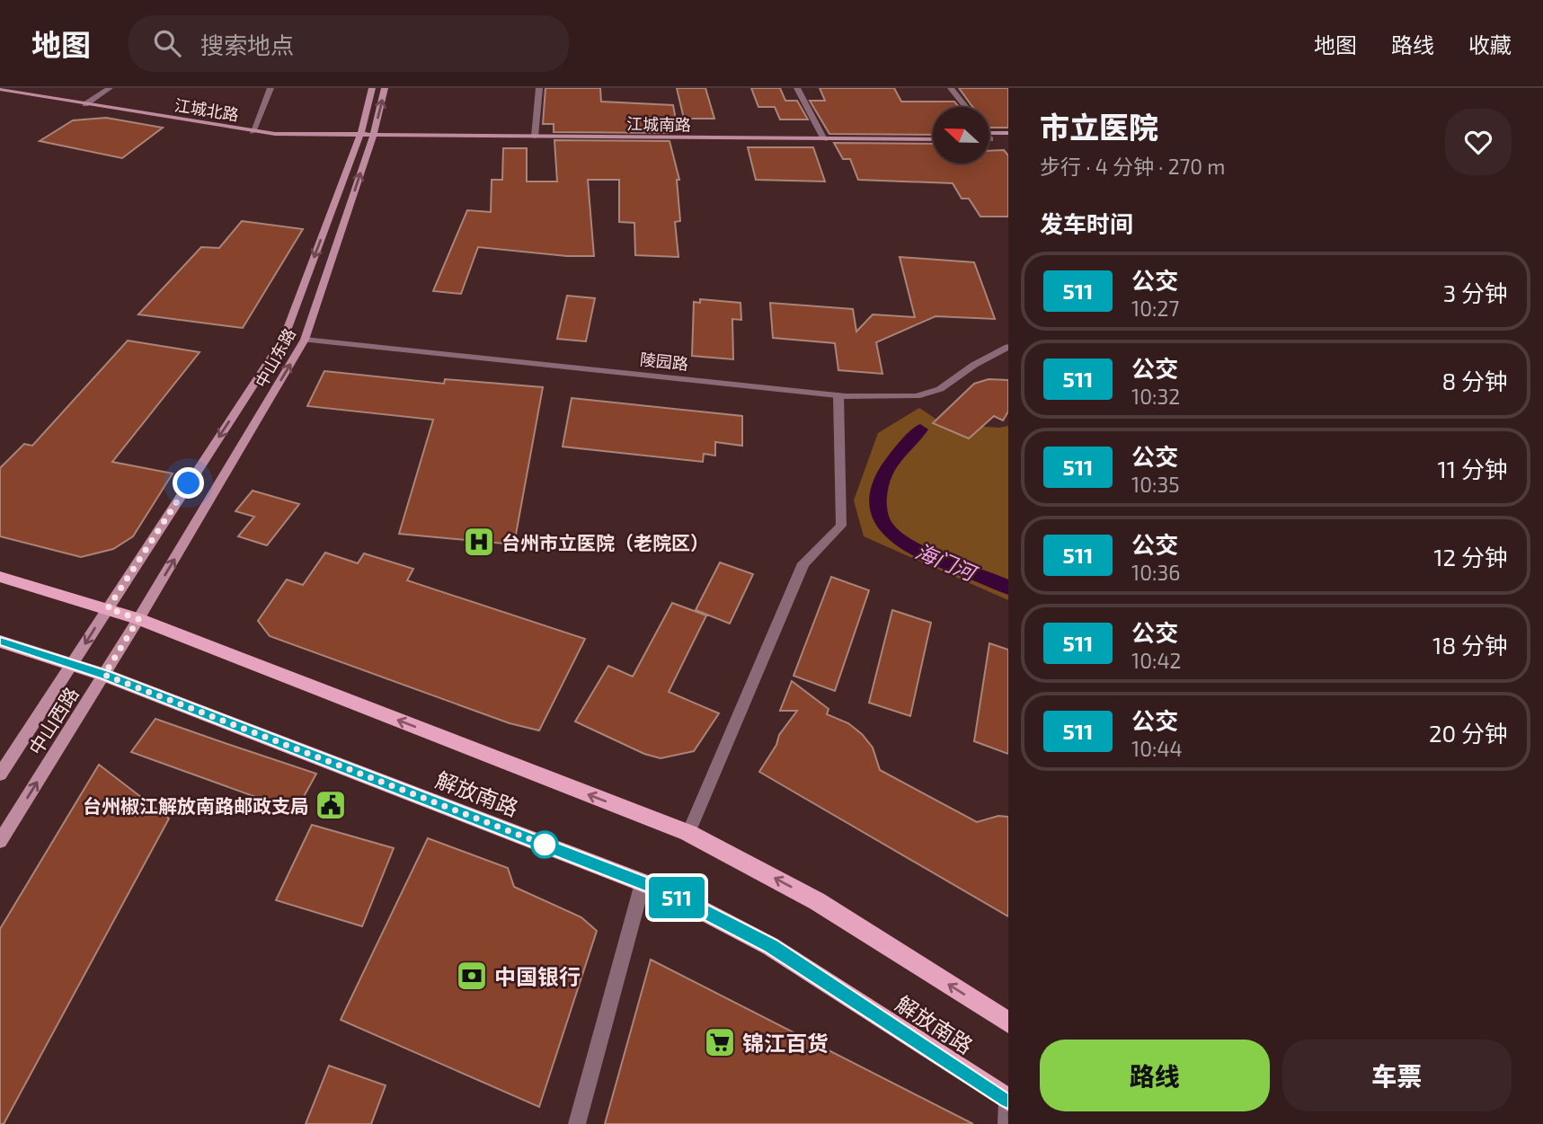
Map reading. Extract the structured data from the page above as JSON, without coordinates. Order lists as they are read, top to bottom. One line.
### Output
{"streets":{"main road":["江城北路","江城南路","中山东路","中山西路","解放南路"],"street":["陵园路"]},"crossings":[["江城北路","江城南路"],["江城北路","中山东路"],["江城南路","中山东路"],["中山东路","陵园路"],["中山东路","中山西路"],["中山东路","解放南路"],["中山西路","解放南路"]],"water":["海门河"],"places":{"hospital":["台州市立医院（老院区）"],"public building":["台州椒江解放南路邮政支局"],"bank":["中国银行"],"supermarket":["锦江百货"]},"lines":["bus line 511"],"north":"left","page":{"header":"地图","search":"搜索地点","nav":["地图","路线","收藏"],"on_map":"511","heading":[["市立医院","步行 · 4 分钟 · 270 m"],"发车时间"],"list":[{"mark":"511","name":"公交","note":"10:27","value":"3 分钟"},{"mark":"511","name":"公交","note":"10:32","value":"8 分钟"},{"mark":"511","name":"公交","note":"10:35","value":"11 分钟"},{"mark":"511","name":"公交","note":"10:36","value":"12 分钟"},{"mark":"511","name":"公交","note":"10:42","value":"18 分钟"},{"mark":"511","name":"公交","note":"10:44","value":"20 分钟"}],"buttons":["路线","车票"]}}
